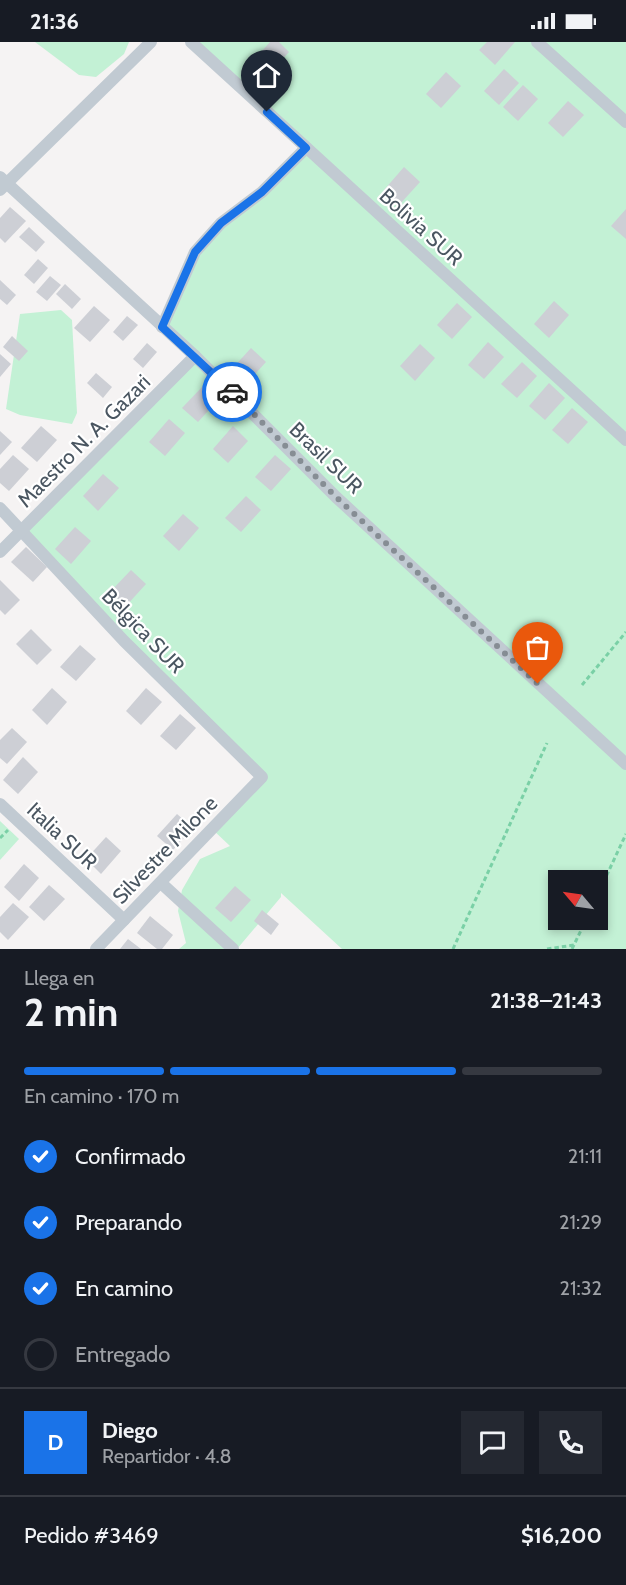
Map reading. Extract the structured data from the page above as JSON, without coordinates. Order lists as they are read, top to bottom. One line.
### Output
{"streets":{"street":["Bolivia SUR","Maestro N. A. Gazari","Brasil SUR","Bélgica SUR","Italia SUR","Silvestre Milone"]},"crossings":[["Maestro N. A. Gazari","Brasil SUR"],["Maestro N. A. Gazari","Bélgica SUR"],["Bélgica SUR","Silvestre Milone"],["Italia SUR","Silvestre Milone"]],"north":"top left","page":{"status":"21:36","heading":["2 min","Llega en","21:38–21:43"],"panel":["Diego","Repartidor · 4.8","Pedido #3469","$16,200"],"bar":"En camino · 170 m","list":[["Confirmado","21:11"],["Preparando","21:29"],["En camino","21:32"],"Entregado"],"round":"D"}}
